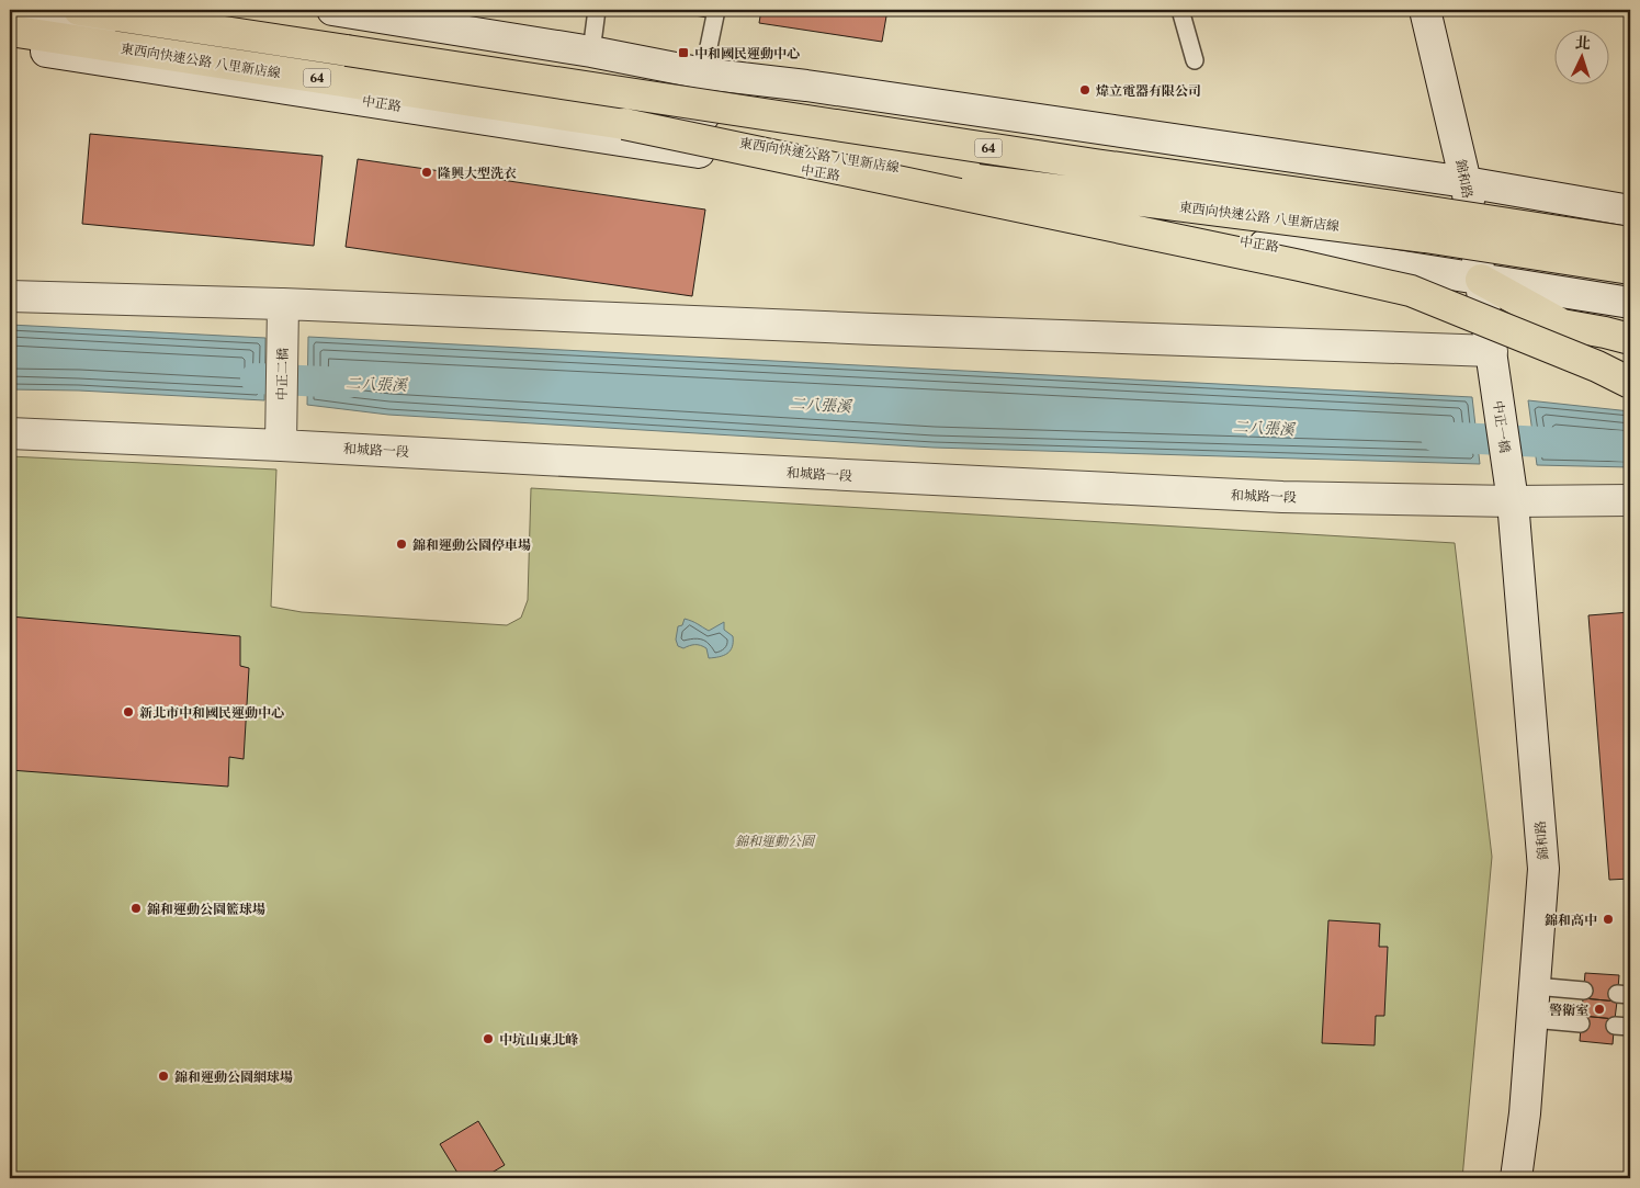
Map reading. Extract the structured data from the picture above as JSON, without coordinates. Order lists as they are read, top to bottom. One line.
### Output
{"streets":{"highway":["東西向快速公路 八里新店線","64"],"main road":["中正路","錦和路","中正二橋","中正一橋","和城路一段"]},"crossings":[["東西向快速公路 八里新店線","中正路"],["中正路","錦和路"],["錦和路","中正一橋"],["錦和路","和城路一段"],["中正二橋","和城路一段"],["中正一橋","和城路一段"]],"water":["二八張溪"],"parks":["錦和運動公園"],"places":{"transit":["中和國民運動中心"],"other":["煒立電器有限公司","隆興大型洗衣","錦和運動公園停車場","新北市中和國民運動中心","錦和運動公園籃球場","錦和高中","警衛室","中坑山東北峰","錦和運動公園網球場"]},"north":"top"}
